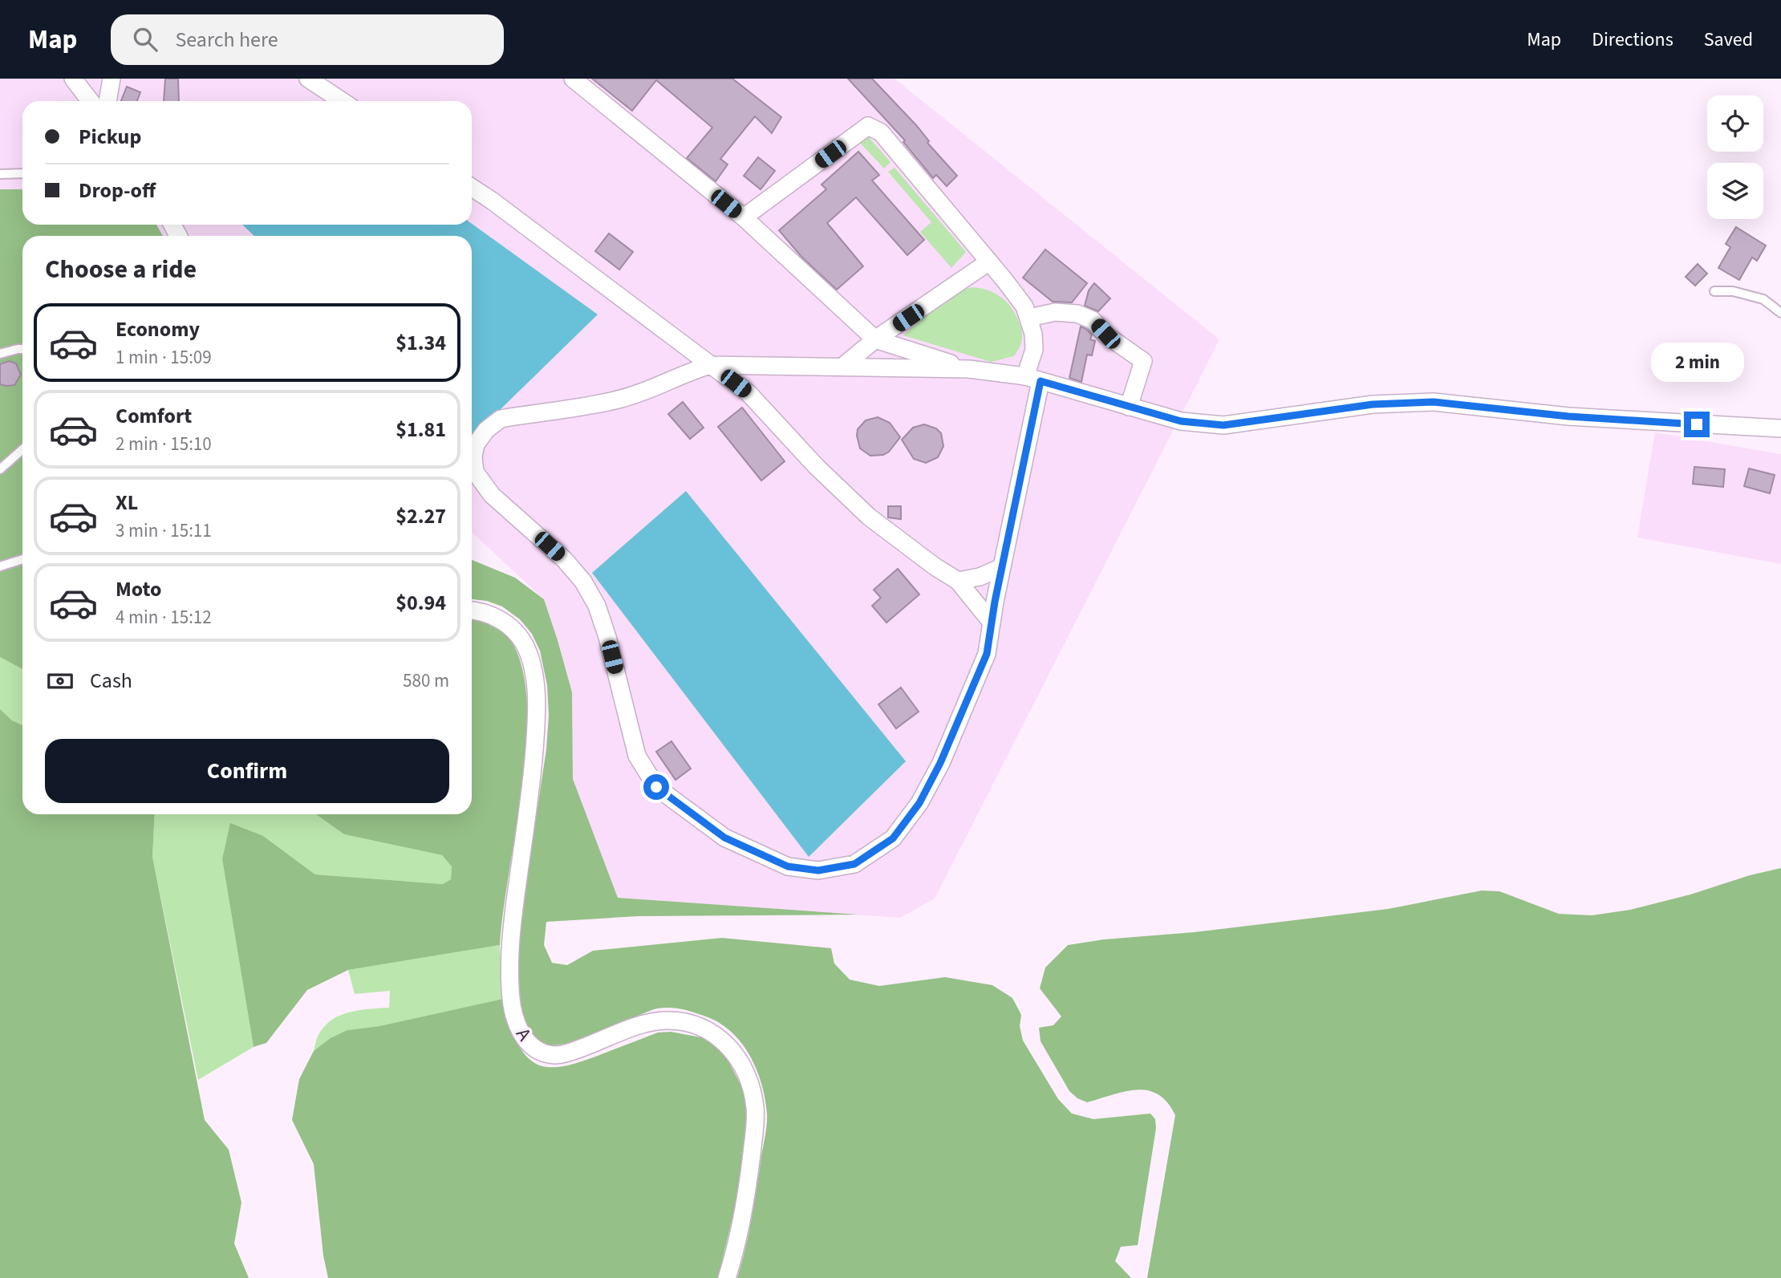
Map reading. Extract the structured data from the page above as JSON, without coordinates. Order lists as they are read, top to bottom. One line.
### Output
{"streets":{"street":["A"]},"page":{"header":"Map","search":"Search here","nav":["Map","Directions","Saved"],"banner":["Pickup","Drop-off"],"heading":"Choose a ride","list":[{"name":"Economy","note":"1 min · 15:09","value":"$1.34"},{"name":"Comfort","note":"2 min · 15:10","value":"$1.81"},{"name":"XL","note":"3 min · 15:11","value":"$2.27"},{"name":"Moto","note":"4 min · 15:12","value":"$0.94"}],"bubble":"2 min","pay":["Cash","580 m"],"buttons":"Confirm"}}
